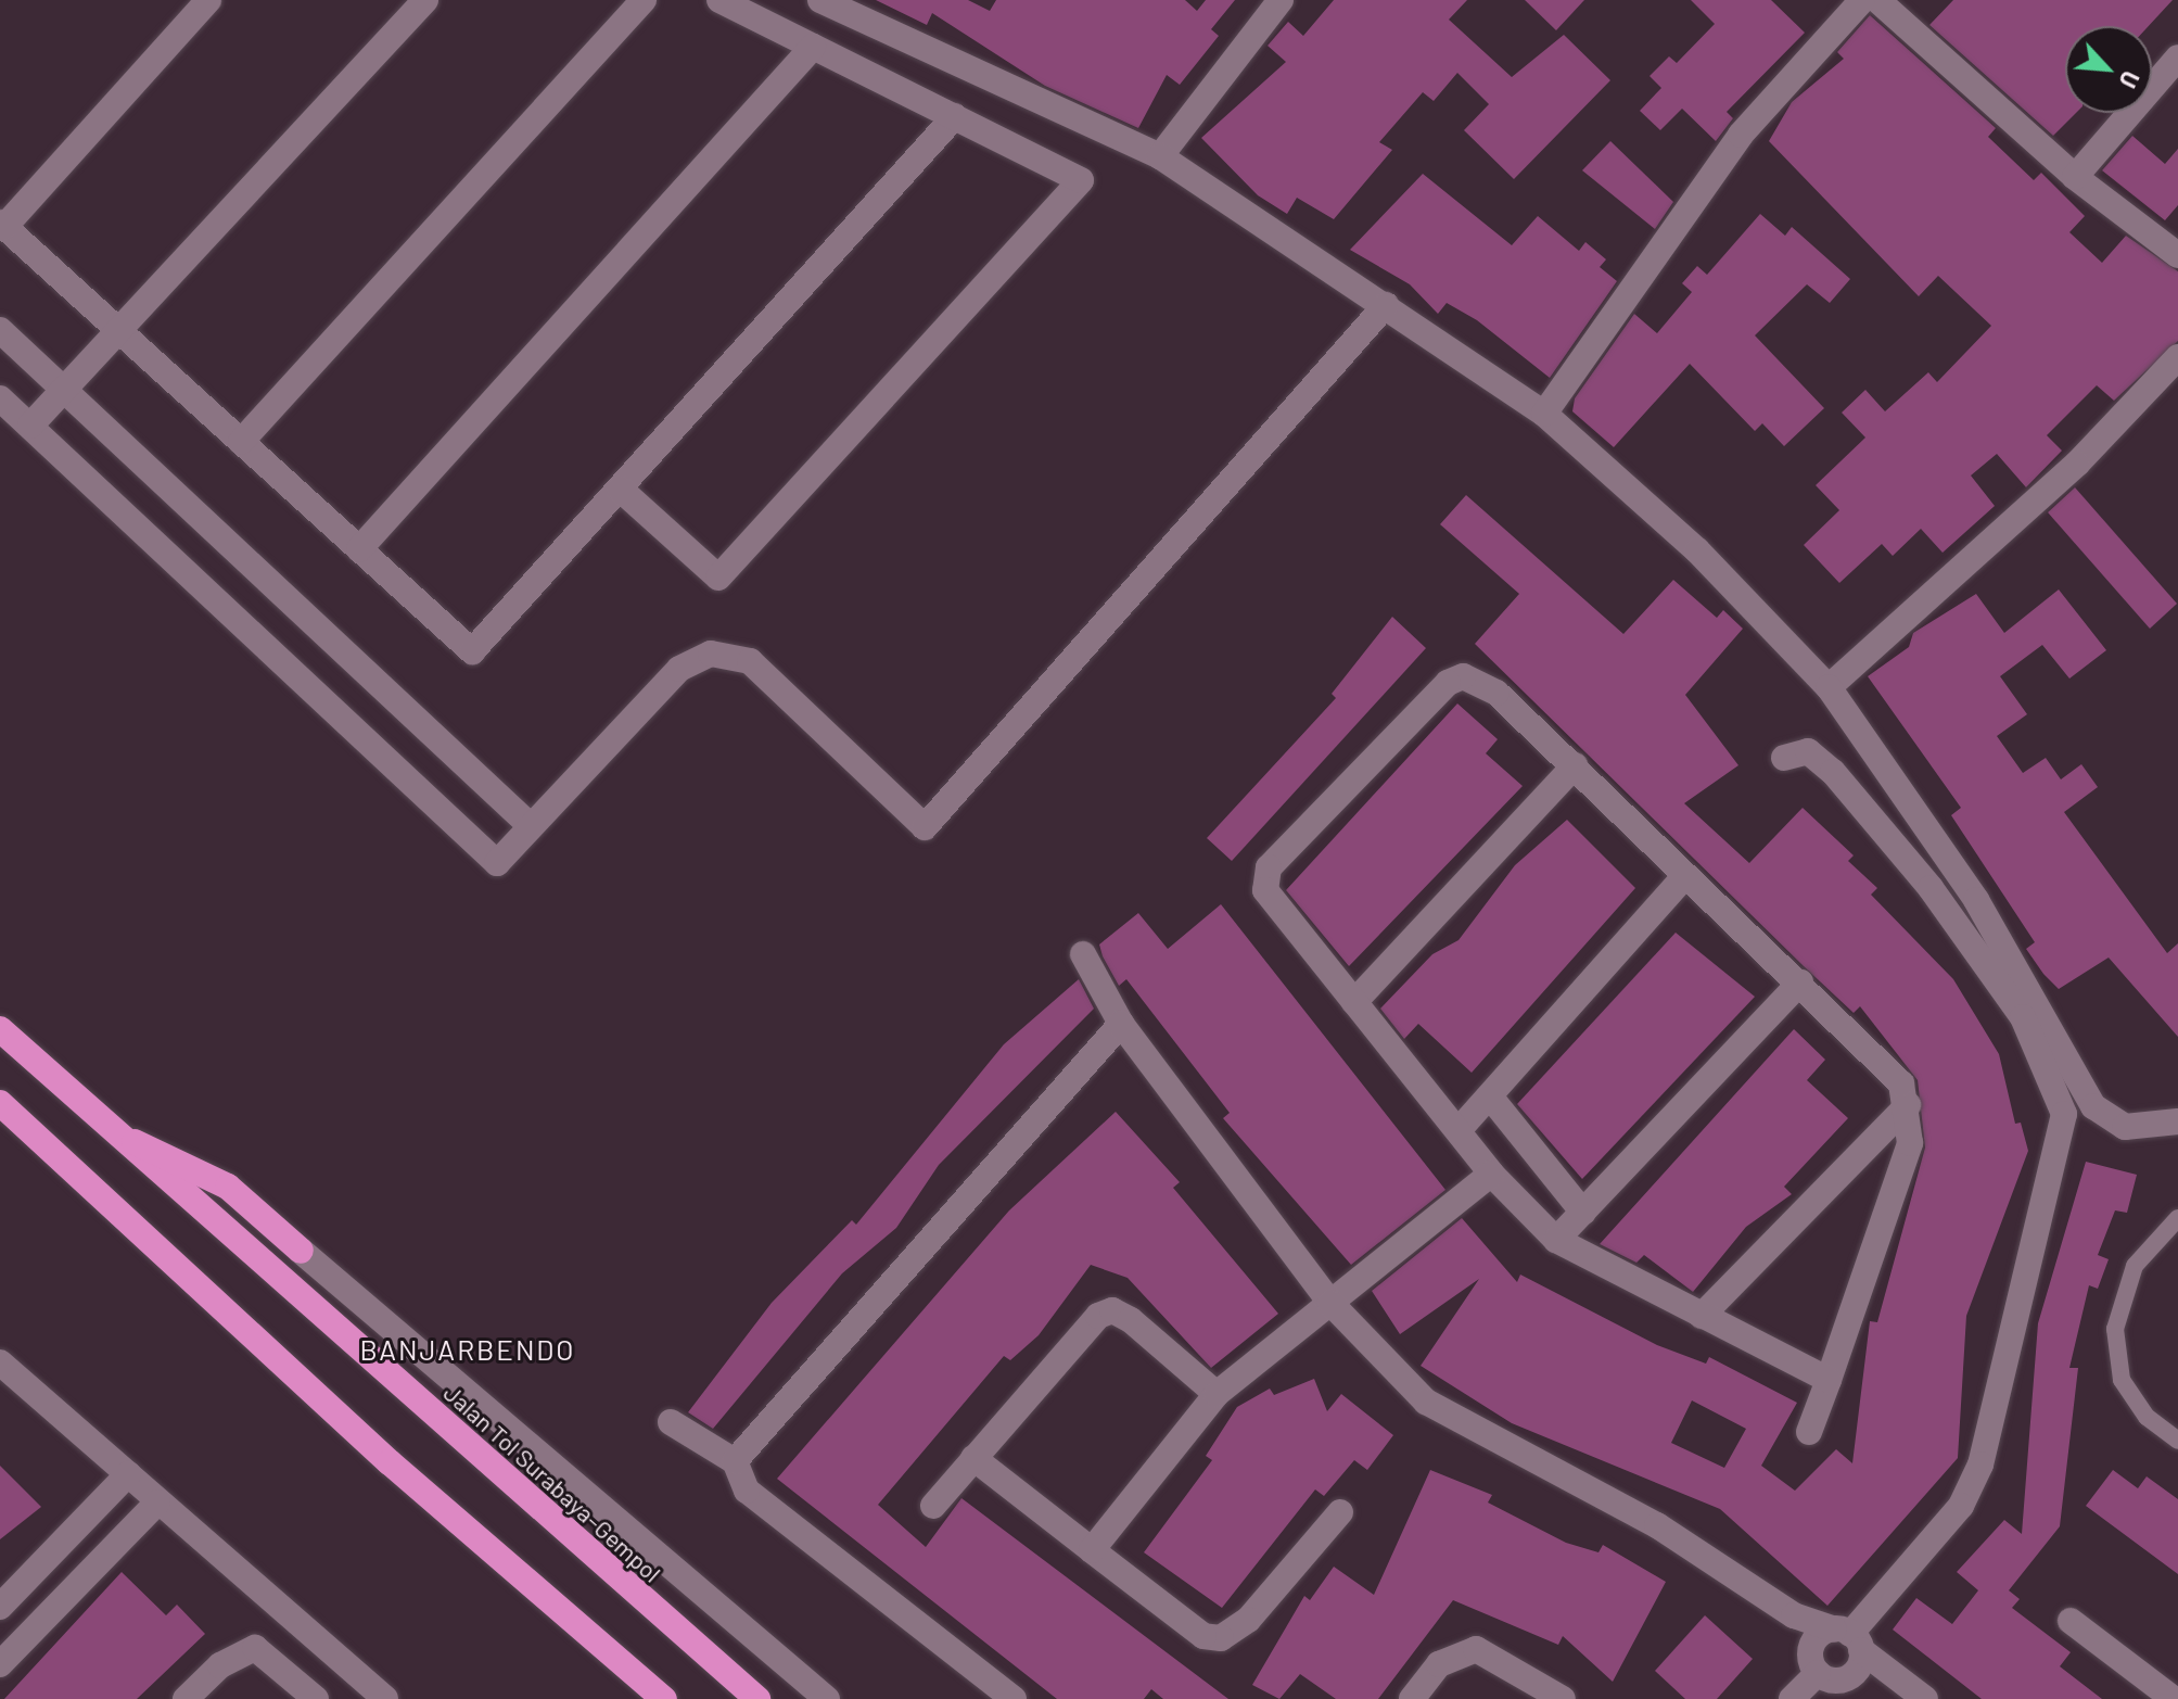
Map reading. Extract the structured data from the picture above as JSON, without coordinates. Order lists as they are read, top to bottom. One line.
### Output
{"streets":{"highway":["Jalan Tol Surabaya–Gempol"]},"districts":["BANJARBENDO"],"north":"bottom right"}
